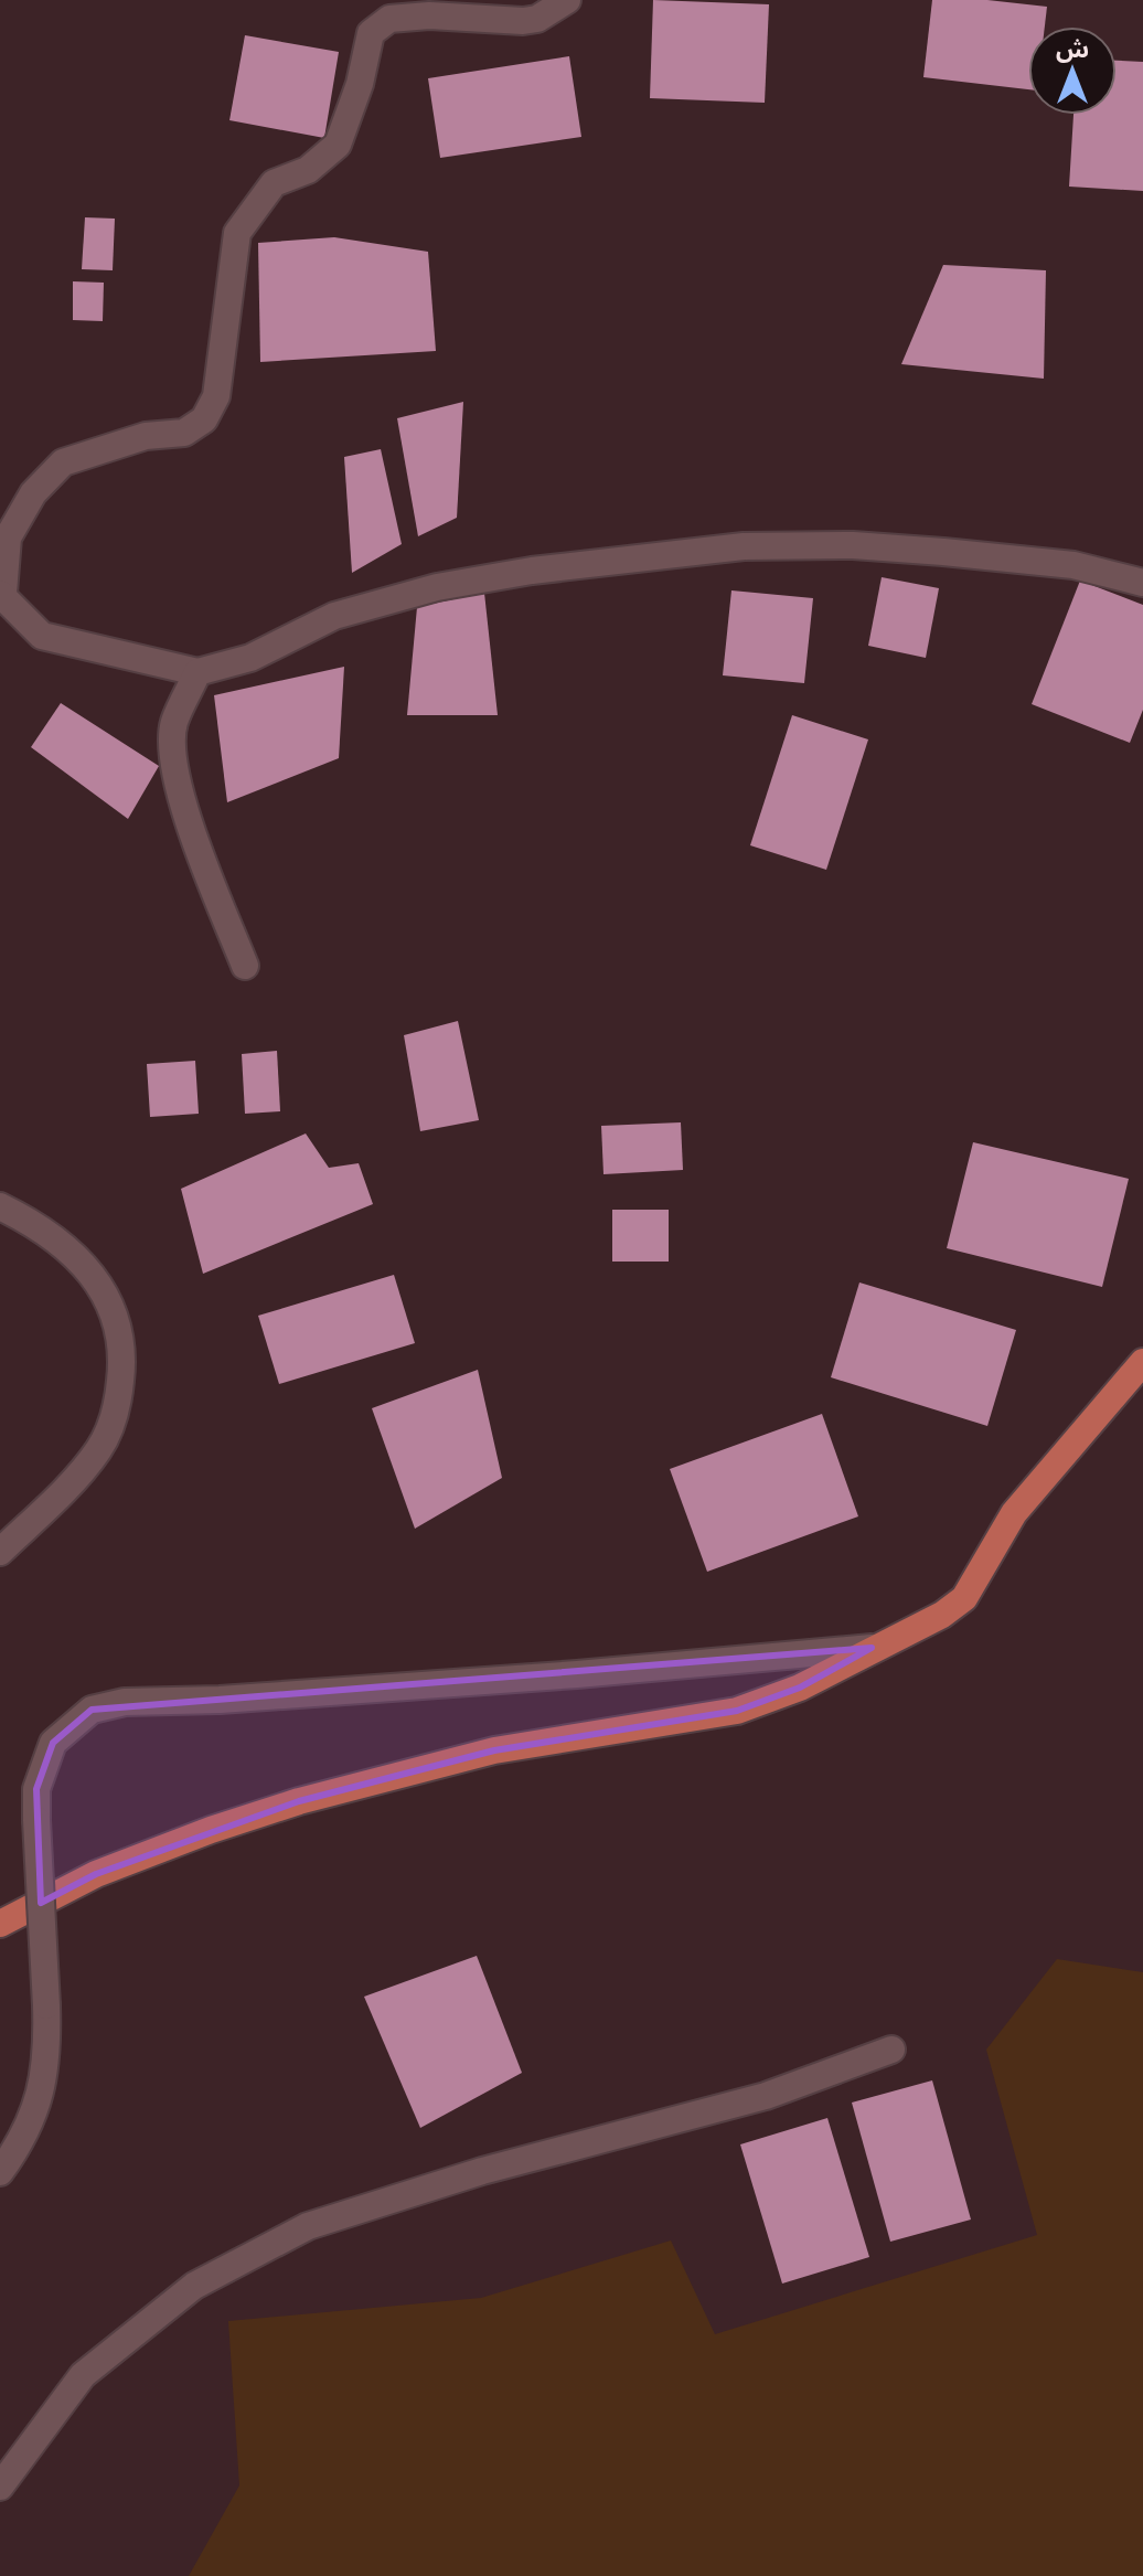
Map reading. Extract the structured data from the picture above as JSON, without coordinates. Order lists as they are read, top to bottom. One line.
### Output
{"north":"top"}
